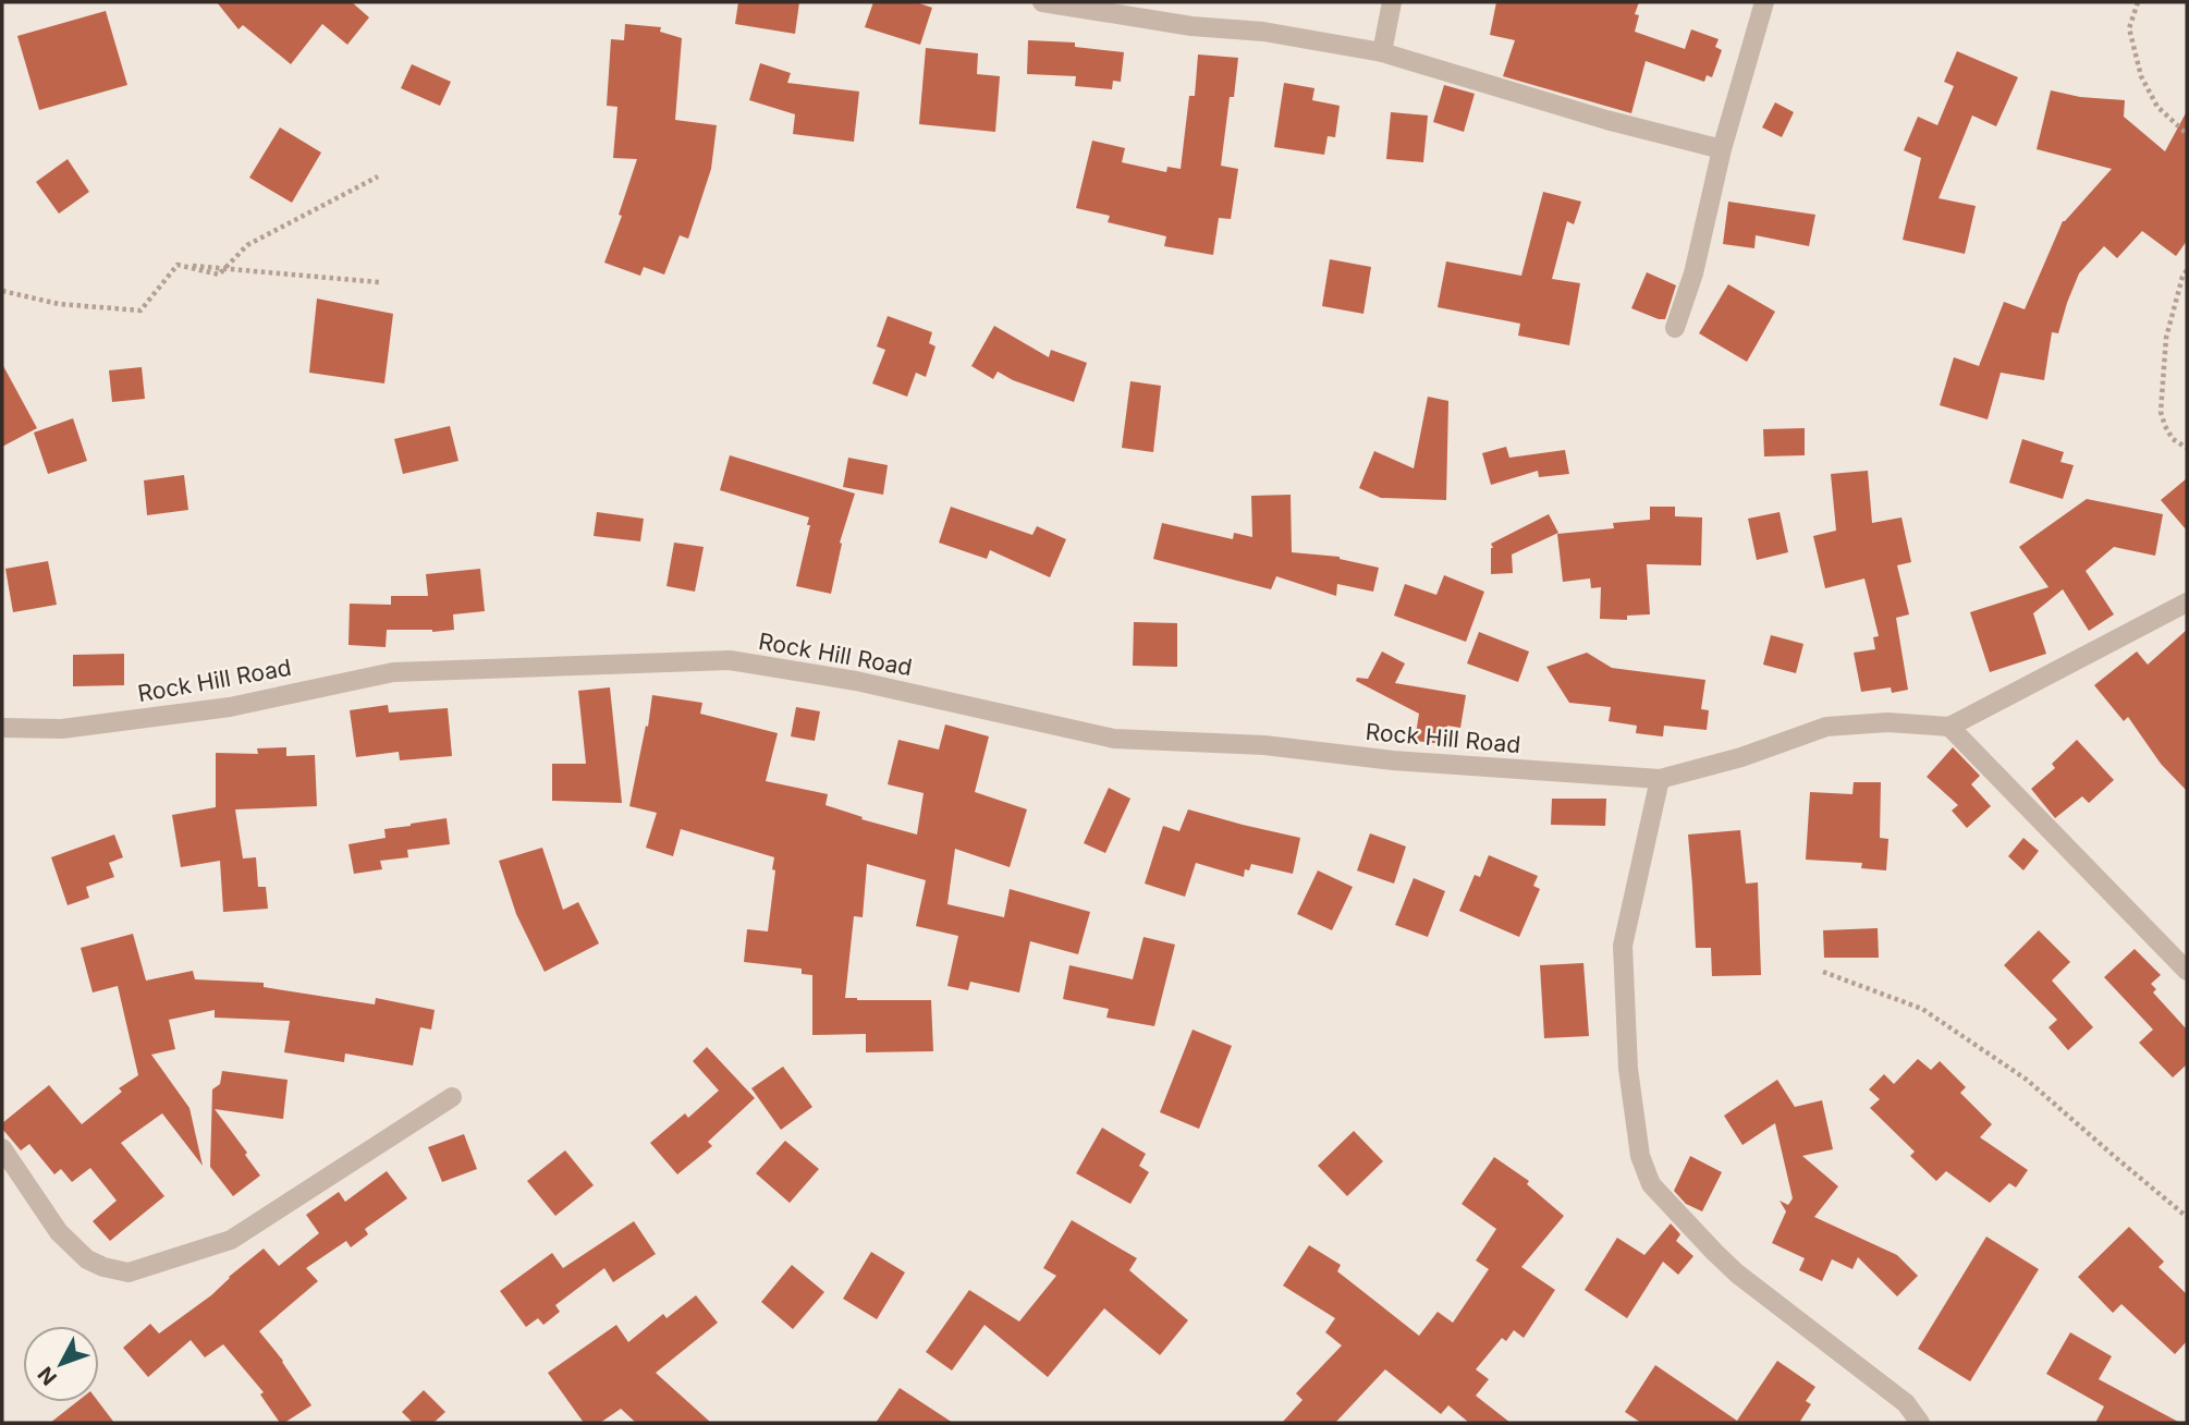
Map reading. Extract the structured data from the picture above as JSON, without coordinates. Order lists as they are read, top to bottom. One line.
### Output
{"streets":{"street":["Rock Hill Road"]},"north":"bottom left"}
